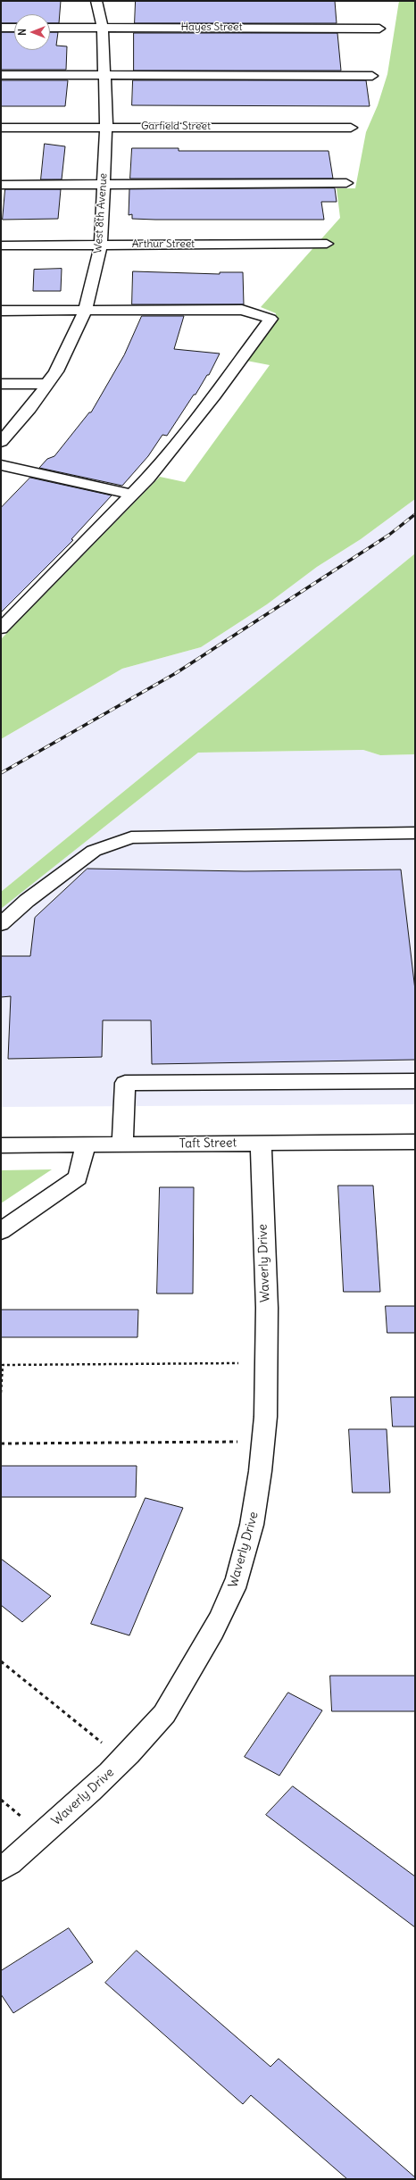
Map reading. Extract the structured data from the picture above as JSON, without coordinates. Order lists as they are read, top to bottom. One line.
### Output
{"streets":{"street":["Hayes Street","Garfield Street","West 8th Avenue","Arthur Street","Taft Street","Waverly Drive"]},"crossings":[["Hayes Street","West 8th Avenue"],["Garfield Street","West 8th Avenue"],["West 8th Avenue","Arthur Street"],["Taft Street","Waverly Drive"]],"north":"left"}
